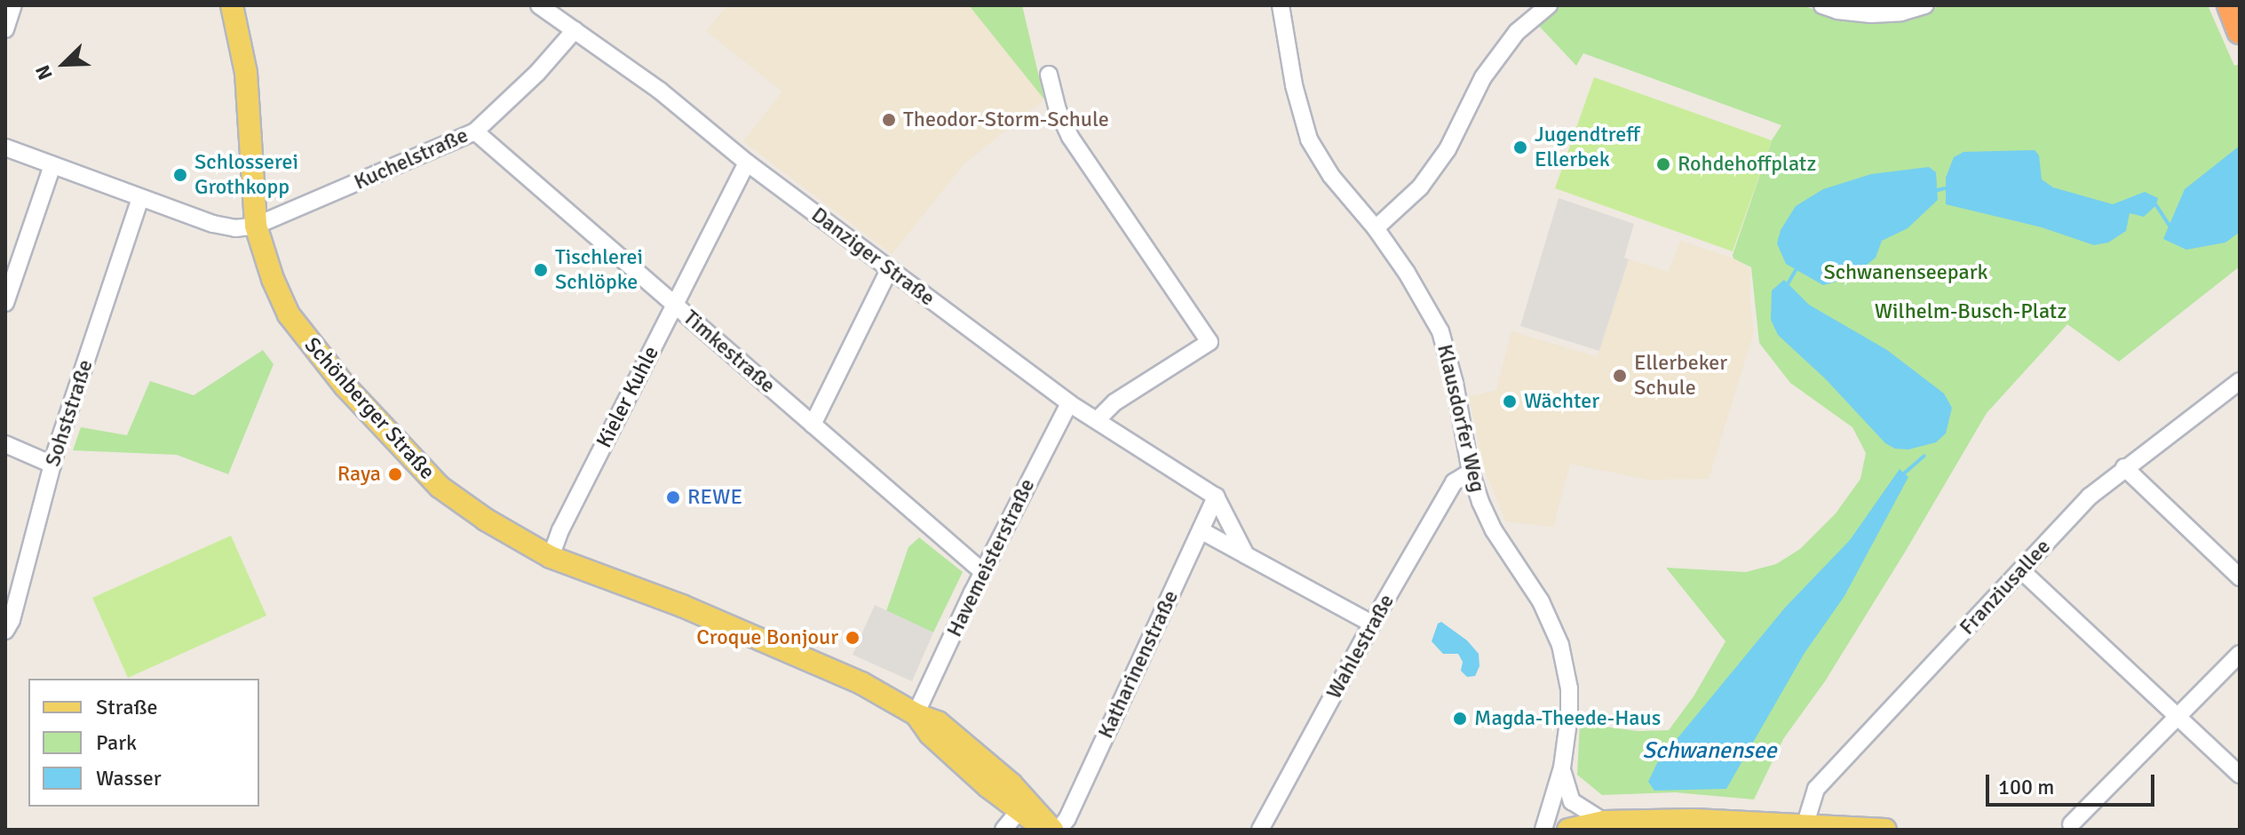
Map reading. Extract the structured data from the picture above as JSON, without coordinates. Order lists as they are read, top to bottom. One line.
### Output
{"streets":{"main road":["Schönberger Straße"],"street":["Kuchelstraße","Danziger Straße","Timkestraße","Kieler Kuhle","Sohststraße","Klausdorfer Weg","Havemeisterstraße","Franziusallee","Wahlestraße","Katharinenstraße"]},"crossings":[["Kuchelstraße","Danziger Straße"],["Kuchelstraße","Timkestraße"],["Kuchelstraße","Schönberger Straße"],["Danziger Straße","Kieler Kuhle"],["Danziger Straße","Havemeisterstraße"],["Danziger Straße","Katharinenstraße"],["Timkestraße","Kieler Kuhle"],["Timkestraße","Havemeisterstraße"],["Kieler Kuhle","Schönberger Straße"],["Schönberger Straße","Havemeisterstraße"],["Klausdorfer Weg","Wahlestraße"]],"water":["Schwanensee"],"parks":["Schwanenseepark","Wilhelm-Busch-Platz"],"places":["Theodor-Storm-Schule","Jugendtreff Ellerbek","Rohdehoffplatz","Schlosserei Grothkopp","Tischlerei Schlöpke","Ellerbeker Schule","Wächter","Raya","REWE","Croque Bonjour","Magda-Theede-Haus"],"legend":["Straße","Park","Wasser"],"scale_bar":"100 m","north":"bottom left"}
